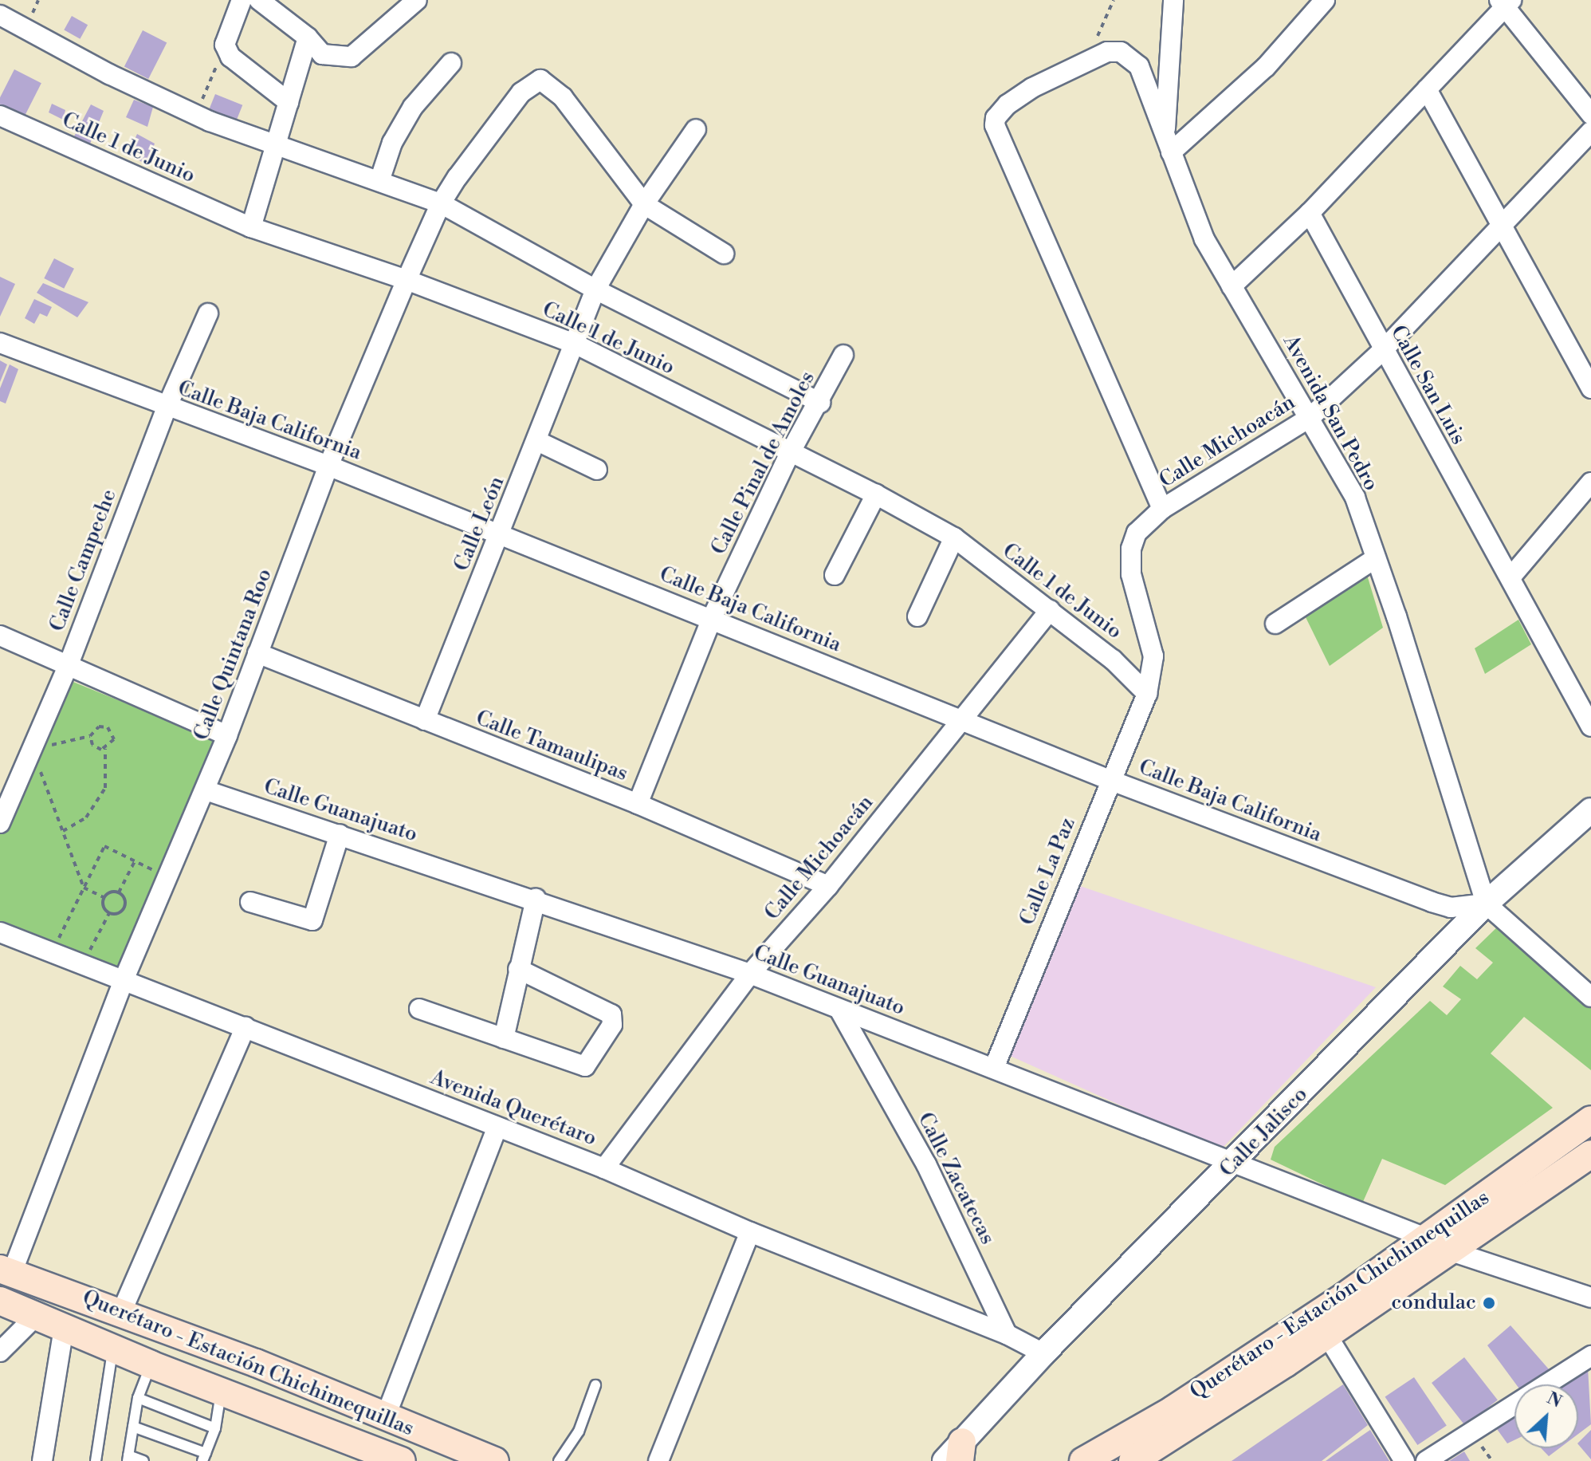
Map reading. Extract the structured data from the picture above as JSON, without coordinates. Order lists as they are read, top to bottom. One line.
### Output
{"streets":{"main road":["Querétaro - Estación Chichimequillas"],"street":["Calle 1 de Junio","Calle San Luis","Avenida San Pedro","Calle Baja California","Calle Michoacán","Calle Pinal de Amoles","Calle León","Calle Campeche","Calle Quintana Roo","Calle Tamaulipas","Calle Guanajuato","Calle La Paz","Avenida Querétaro","Calle Jalisco","Calle Zacatecas"]},"crossings":[["Calle 1 de Junio","Calle Michoacán"],["Calle 1 de Junio","Calle Pinal de Amoles"],["Calle 1 de Junio","Calle León"],["Calle 1 de Junio","Calle Quintana Roo"],["Calle 1 de Junio","Calle La Paz"],["Calle San Luis","Calle Michoacán"],["Avenida San Pedro","Calle Baja California"],["Avenida San Pedro","Calle Michoacán"],["Avenida San Pedro","Calle Jalisco"],["Calle Baja California","Calle Michoacán"],["Calle Baja California","Calle Pinal de Amoles"],["Calle Baja California","Calle León"],["Calle Baja California","Calle Campeche"],["Calle Baja California","Calle Quintana Roo"],["Calle Baja California","Calle La Paz"],["Calle Baja California","Calle Jalisco"],["Calle Michoacán","Calle Tamaulipas"],["Calle Michoacán","Calle Guanajuato"],["Calle Michoacán","Calle La Paz"],["Calle Michoacán","Avenida Querétaro"],["Calle Pinal de Amoles","Calle Tamaulipas"],["Calle León","Calle Tamaulipas"],["Calle Quintana Roo","Calle Tamaulipas"],["Calle Quintana Roo","Calle Guanajuato"],["Calle Quintana Roo","Avenida Querétaro"],["Calle Quintana Roo","Querétaro - Estación Chichimequillas"],["Calle Guanajuato","Calle La Paz"],["Calle Guanajuato","Calle Jalisco"],["Calle Guanajuato","Calle Zacatecas"],["Calle Guanajuato","Querétaro - Estación Chichimequillas"],["Avenida Querétaro","Calle Zacatecas"]],"places":["condulac"],"north":"top right"}
